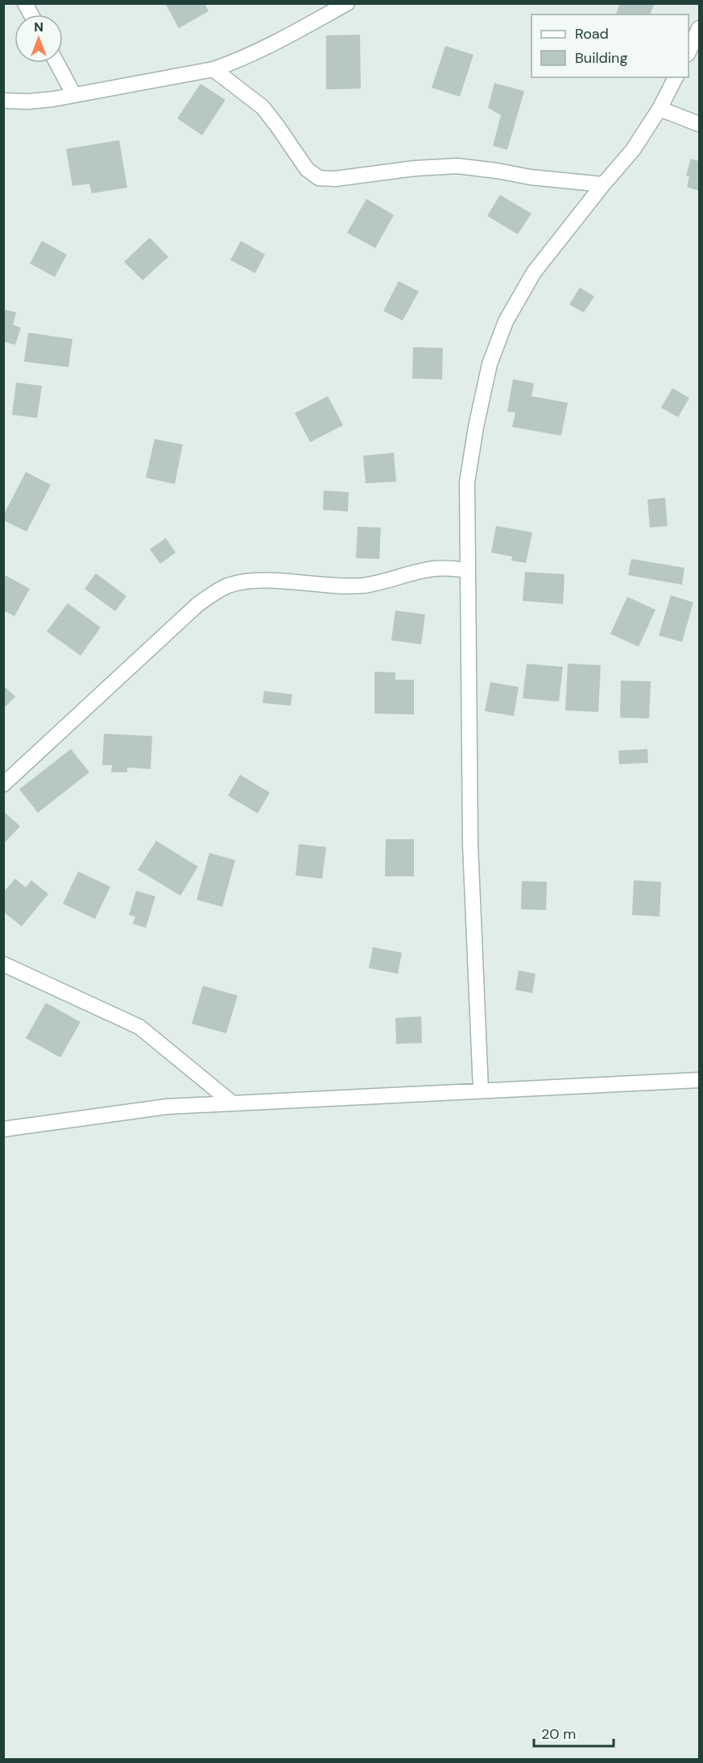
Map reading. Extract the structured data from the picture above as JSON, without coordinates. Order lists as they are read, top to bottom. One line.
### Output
{"legend":["Road","Building"],"scale_bar":"20 m","north":"top"}
